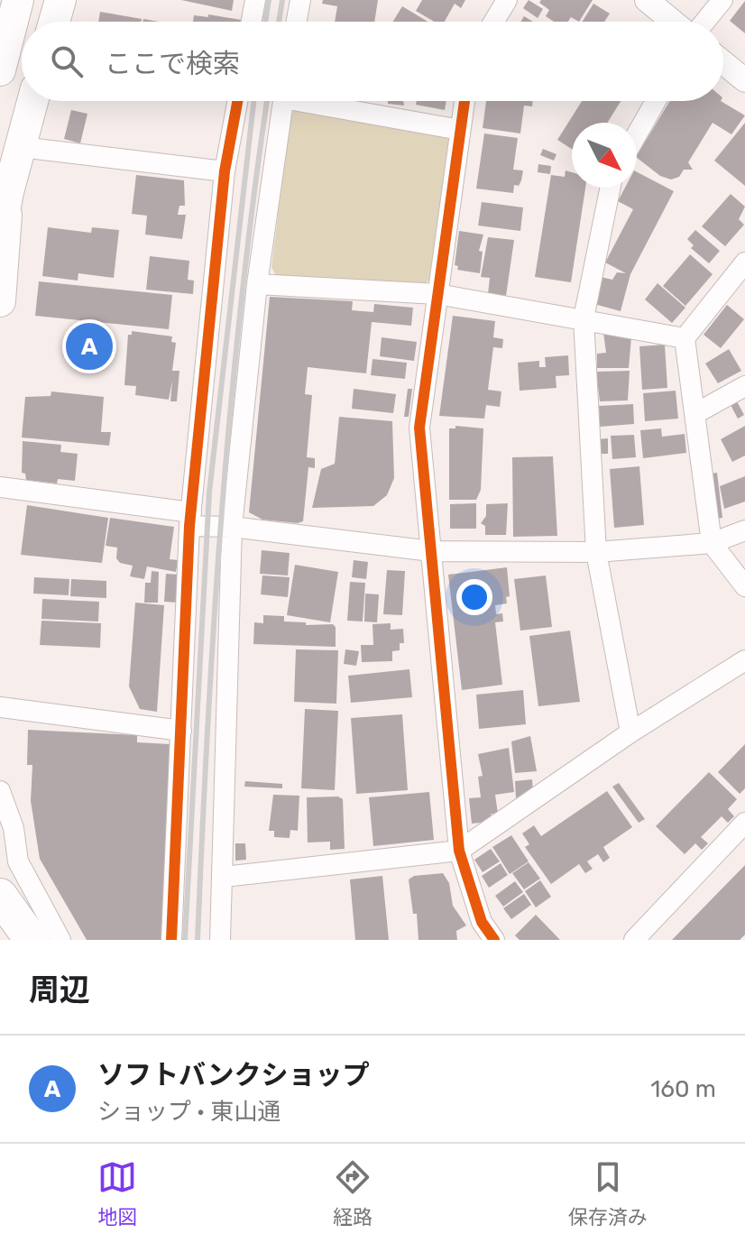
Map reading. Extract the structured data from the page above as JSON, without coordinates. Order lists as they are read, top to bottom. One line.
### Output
{"north":"bottom right","page":{"search":"ここで検索","pins":"A","heading":"周辺","list":[{"mark":"A","name":"ソフトバンクショップ","note":"ショップ · 東山通","value":"160 m"}],"nav":["地図","経路","保存済み"]}}
